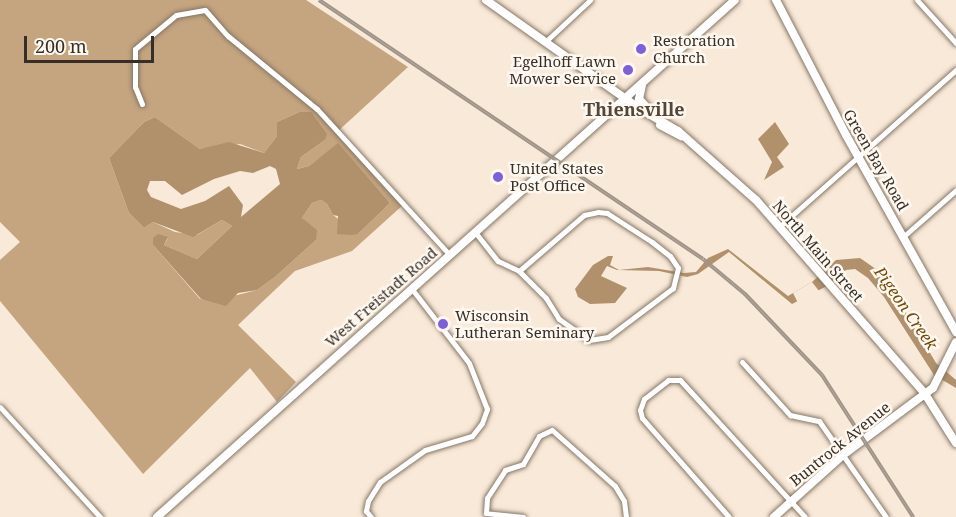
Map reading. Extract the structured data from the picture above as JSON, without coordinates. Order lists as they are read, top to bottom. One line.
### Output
{"streets":{"street":["Green Bay Road","North Main Street","West Freistadt Road","Buntrock Avenue"]},"crossings":[["North Main Street","West Freistadt Road"],["North Main Street","Buntrock Avenue"]],"districts":["Thiensville"],"water":["Pigeon Creek"],"places":["Restoration Church","Egelhoff Lawn Mower Service","United States Post Office","Wisconsin Lutheran Seminary"],"scale_bar":"200 m"}
